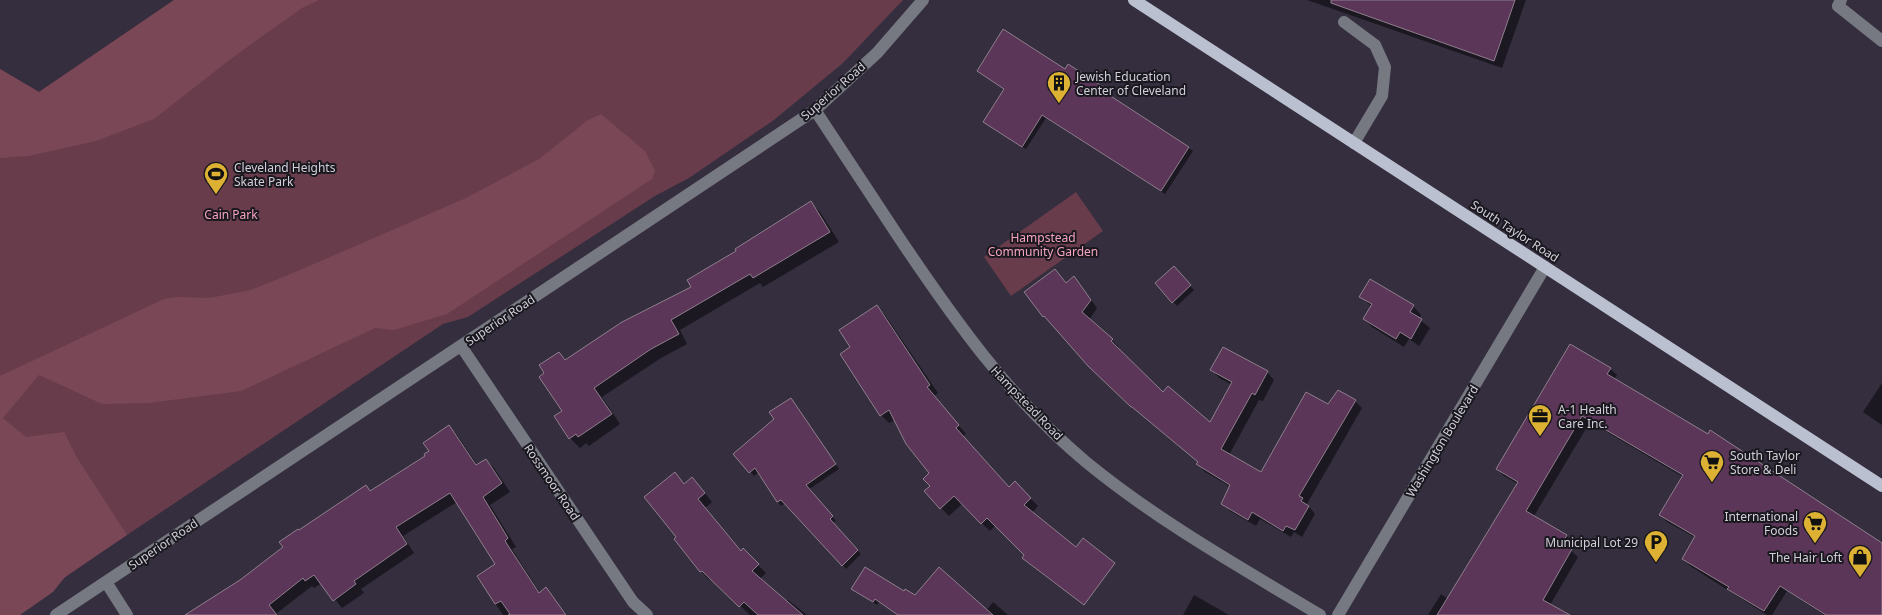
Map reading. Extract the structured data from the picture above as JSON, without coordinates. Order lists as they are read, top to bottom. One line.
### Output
{"streets":{"main road":["South Taylor Road"],"street":["Superior Road","Hampstead Road","Washington Boulevard","Rossmoor Road"]},"crossings":[["Superior Road","Hampstead Road"],["Superior Road","Rossmoor Road"],["South Taylor Road","Washington Boulevard"]],"parks":["Cain Park","Hampstead Community Garden"],"places":{"building":["Jewish Education Center of Cleveland"],"sports":["Cleveland Heights Skate Park"],"office":["A-1 Health Care Inc."],"supermarket":["South Taylor Store & Deli","International Foods"],"parking":["Municipal Lot 29"],"shop":["The Hair Loft"]}}
